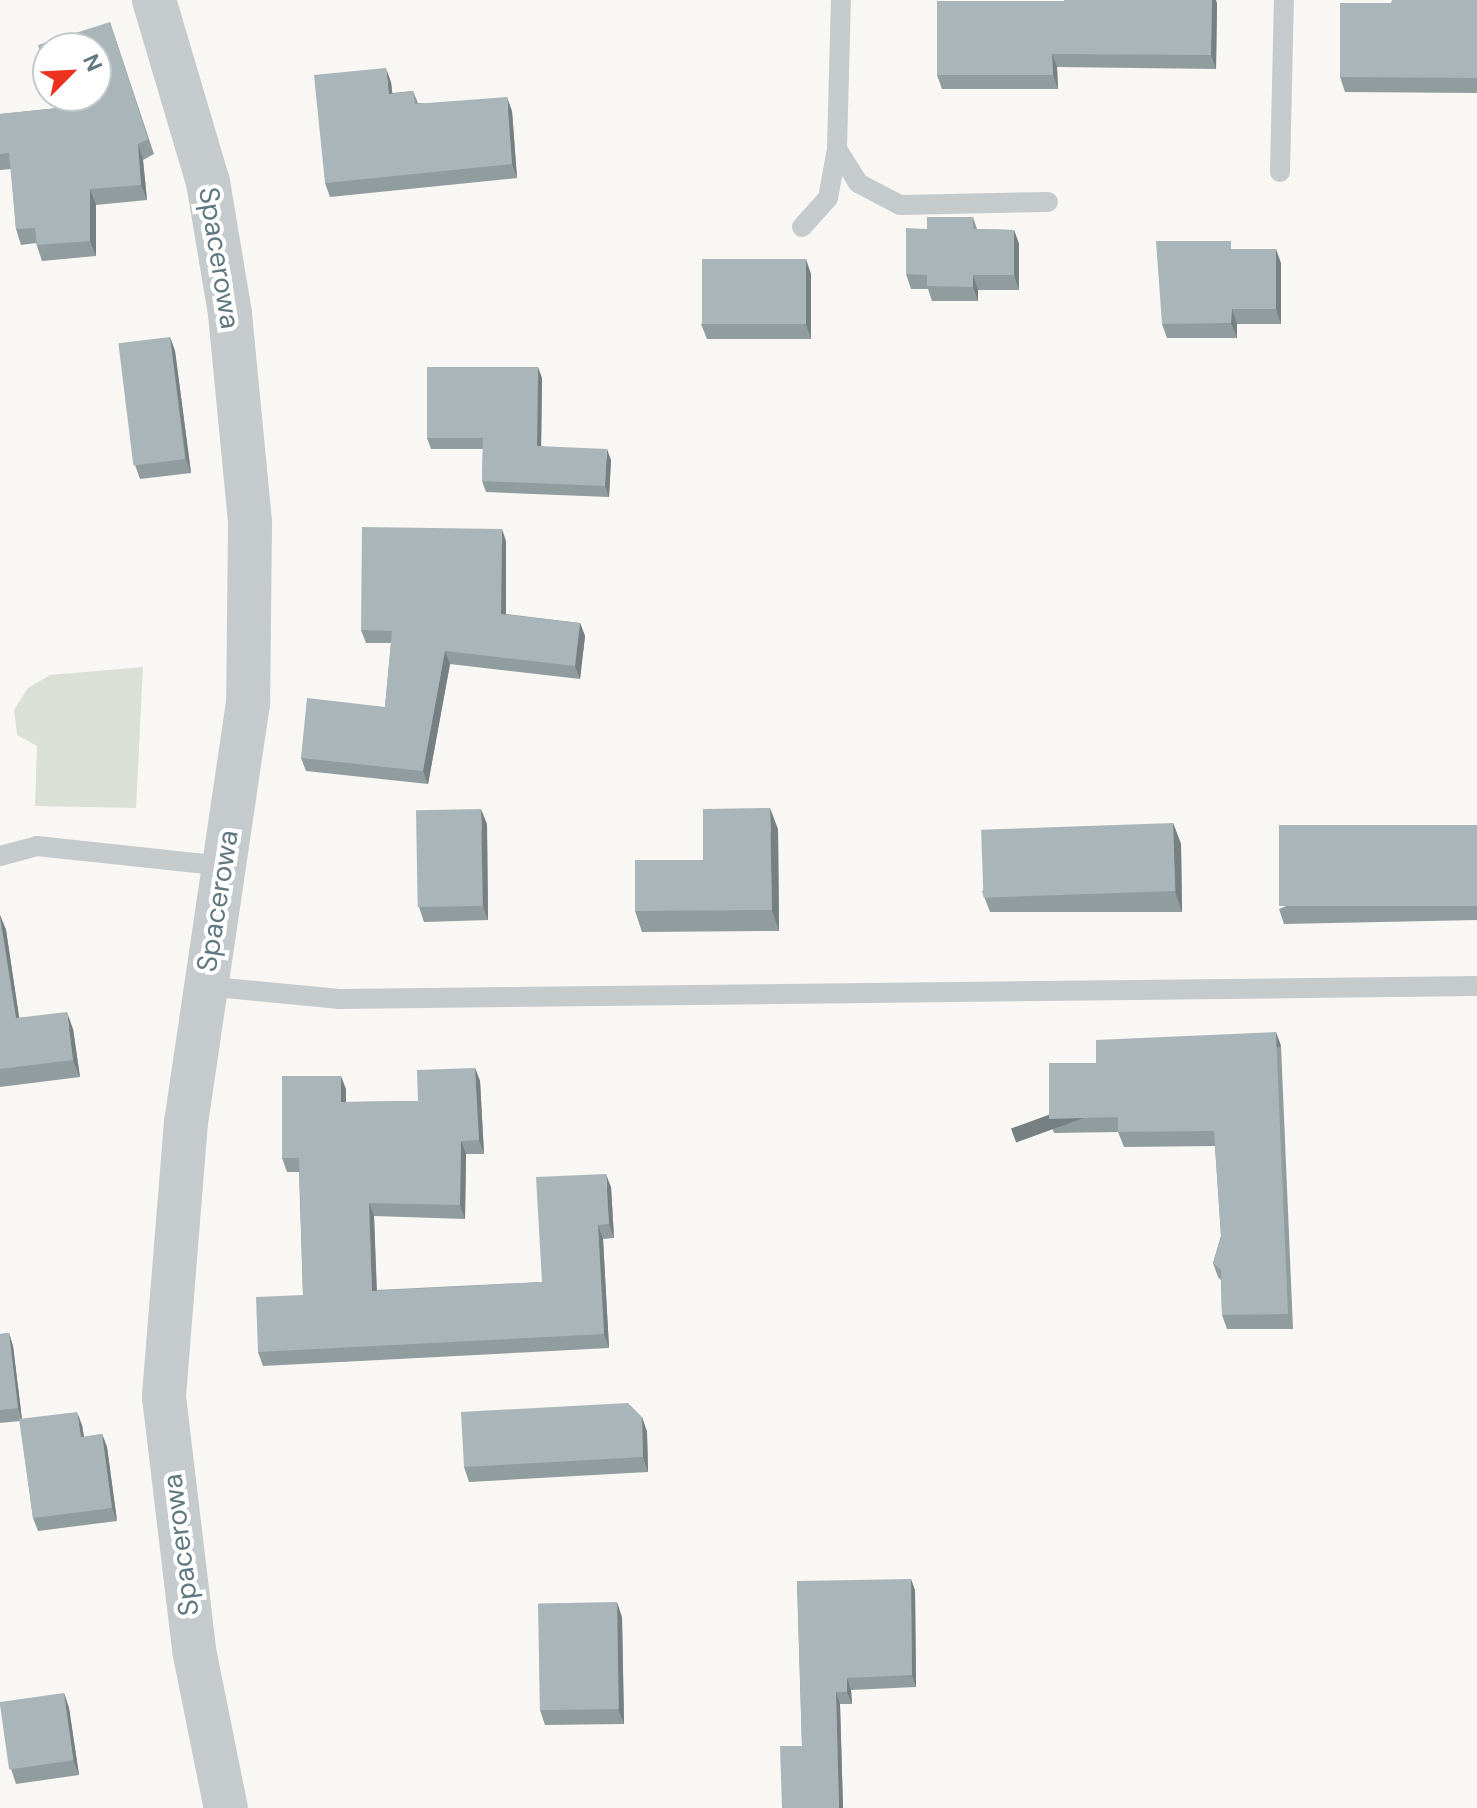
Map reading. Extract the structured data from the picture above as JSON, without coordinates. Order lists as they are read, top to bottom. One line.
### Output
{"streets":{"street":["Spacerowa"]},"north":"top right"}
